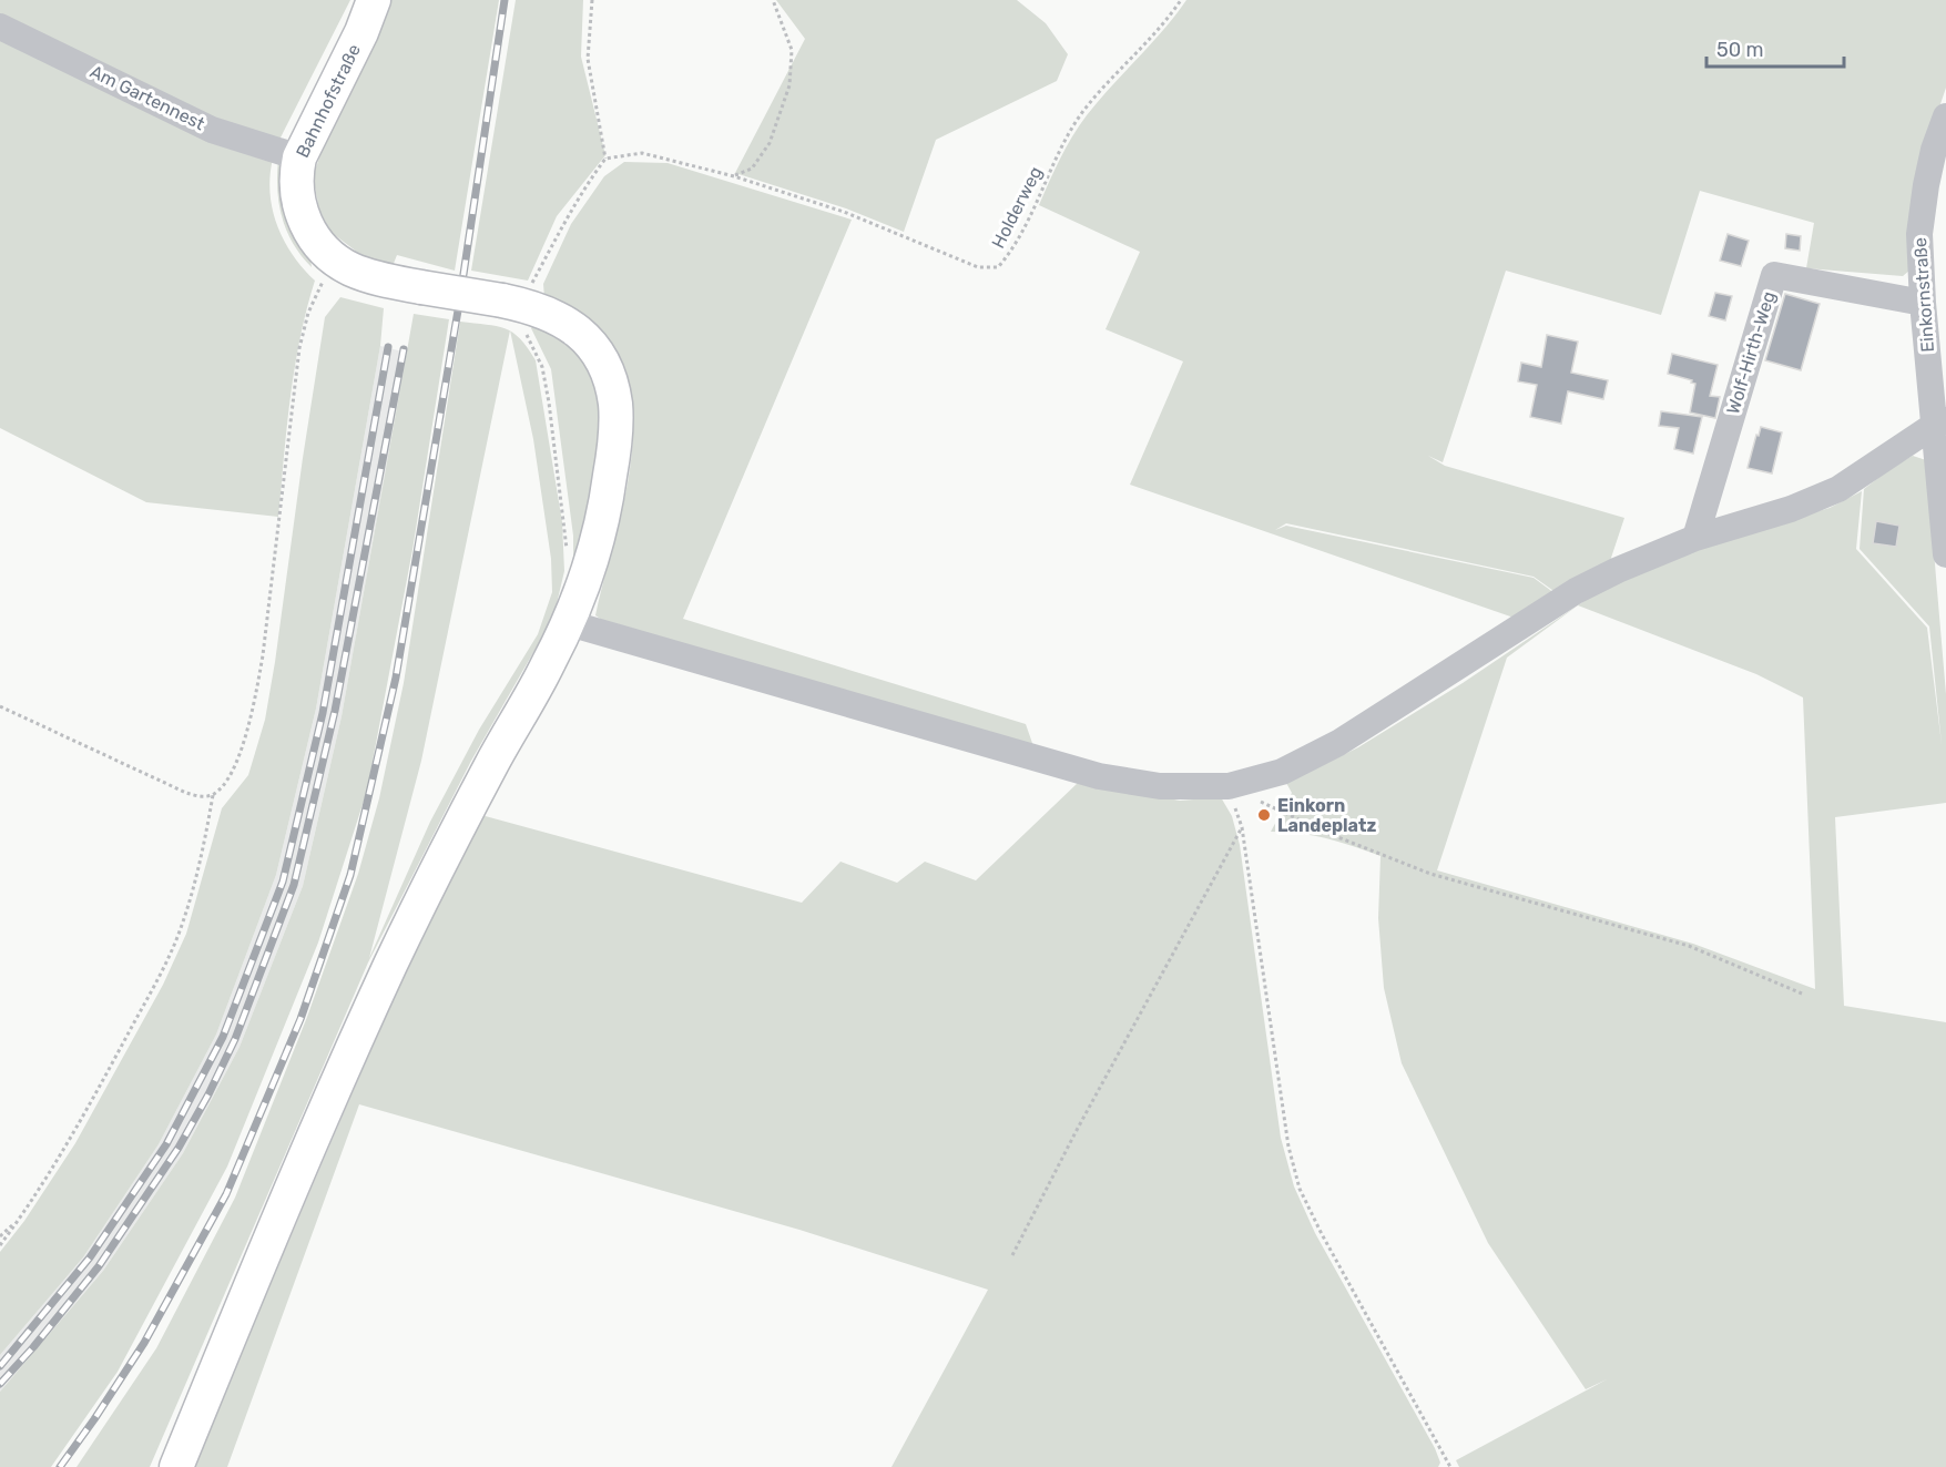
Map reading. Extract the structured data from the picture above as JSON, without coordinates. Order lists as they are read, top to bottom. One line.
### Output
{"streets":{"main road":["Bahnhofstraße"],"street":["Am Gartennest","Einkornstraße","Wolf-Hirth-Weg"],"path":["Holderweg"]},"crossings":[["Am Gartennest","Bahnhofstraße"],["Einkornstraße","Wolf-Hirth-Weg"]],"places":["Einkorn Landeplatz"],"scale_bar":"50 m"}
